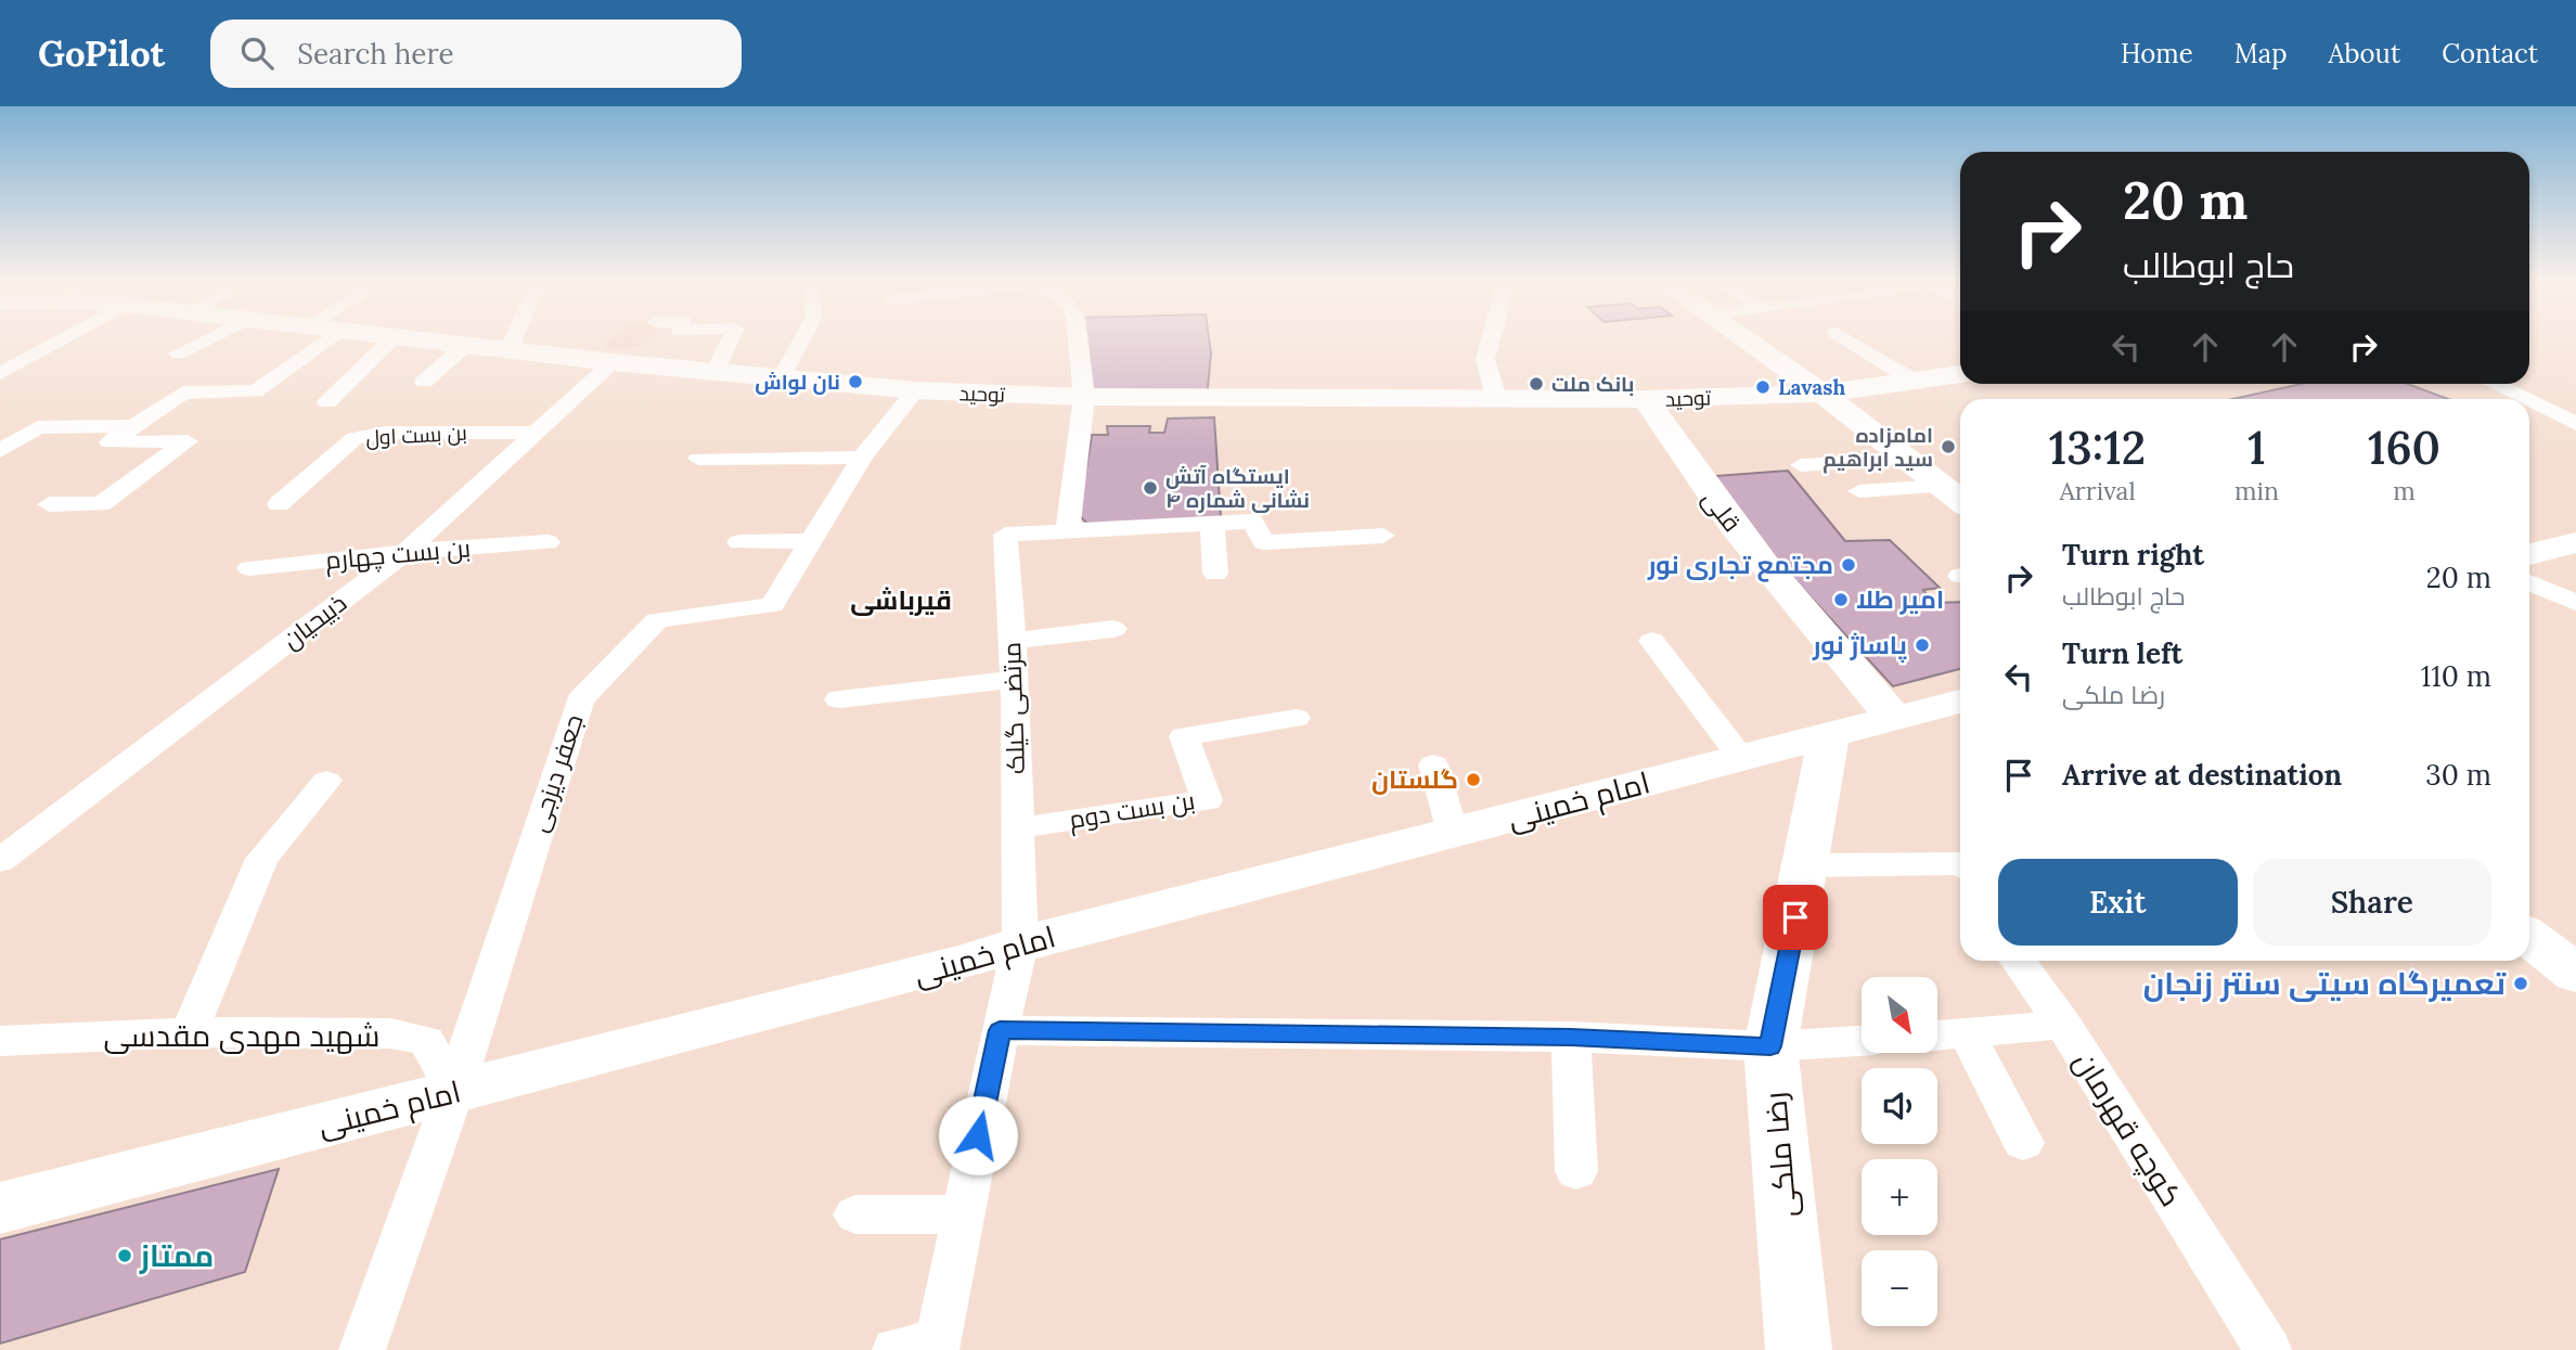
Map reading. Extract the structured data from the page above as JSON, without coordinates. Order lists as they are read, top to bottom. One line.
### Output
{"streets":{"main road":["توحید","قلی","امام خمینی","رضا ملکی"],"street":["بن بست اول","بن بست چهارم","ذبیحیان","مرتضی گیلک","جعفر دیزجی","بن بست دوم","شهید مهدی مقدسی","کوچه قهرمان"]},"crossings":[["توحید","قلی"],["توحید","ذبیحیان"],["توحید","جعفر دیزجی"],["بن بست اول","ذبیحیان"],["قلی","امام خمینی"],["بن بست چهارم","ذبیحیان"],["مرتضی گیلک","امام خمینی"],["مرتضی گیلک","بن بست دوم"],["جعفر دیزجی","امام خمینی"],["جعفر دیزجی","شهید مهدی مقدسی"],["امام خمینی","شهید مهدی مقدسی"],["امام خمینی","رضا ملکی"]],"districts":["قیرباشی"],"places":["نان لواش","بانک ملت","Lavash","امامزاده سید ابراهیم","ایستگاه آتش نشانی شماره ۴","مجتمع تجارى نور","امیر طلا","پاساژ نور","گلستان","تعمیرگاه سیتی سنتر زنجان","ممتاز"],"north":"bottom right","page":{"header":"GoPilot","search":"Search here","nav":["Home","Map","About","Contact"],"turn":["20 m","حاج ابوطالب"],"eta":["13:12","Arrival","1","min","160","m"],"list":[{"name":"Turn right","note":"حاج ابوطالب","value":"20 m"},{"name":"Turn left","note":"رضا ملکی","value":"110 m"},{"name":"Arrive at destination","value":"30 m"}],"buttons":["Exit","Share"],"map_buttons":["+","−"]}}
